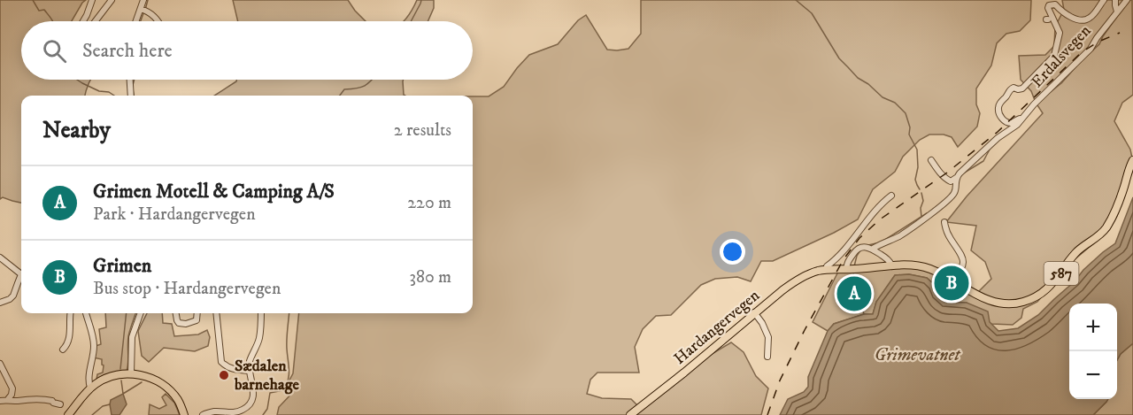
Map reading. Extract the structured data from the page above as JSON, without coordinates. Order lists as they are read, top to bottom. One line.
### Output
{"streets":{"main road":["587","Hardangervegen"],"street":["Erdalsvegen"]},"crossings":[["Erdalsvegen","Hardangervegen"]],"water":["Grimevatnet"],"places":["Sædalen barnehage"],"page":{"search":"Search here","heading":["Nearby","2 results"],"list":[{"mark":"A","name":"Grimen Motell & Camping A/S","note":"Park · Hardangervegen","value":"220 m"},{"mark":"B","name":"Grimen","note":"Bus stop · Hardangervegen","value":"380 m"}],"pins":["B","A"],"map_buttons":["+","−"]}}
